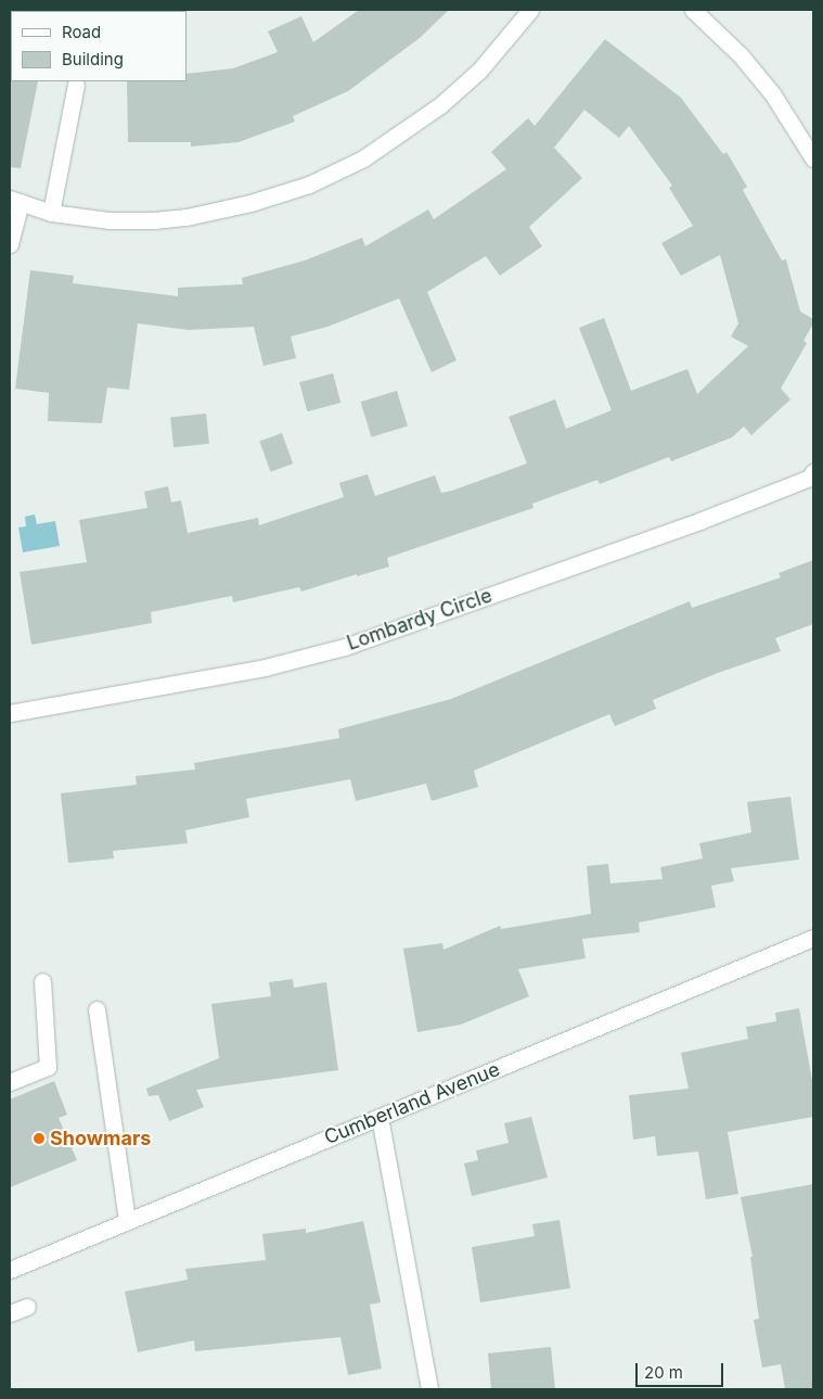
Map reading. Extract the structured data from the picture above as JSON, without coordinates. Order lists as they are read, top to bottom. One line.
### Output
{"streets":{"street":["Lombardy Circle","Cumberland Avenue"]},"places":["Showmars"],"legend":["Road","Building"],"scale_bar":"20 m"}
